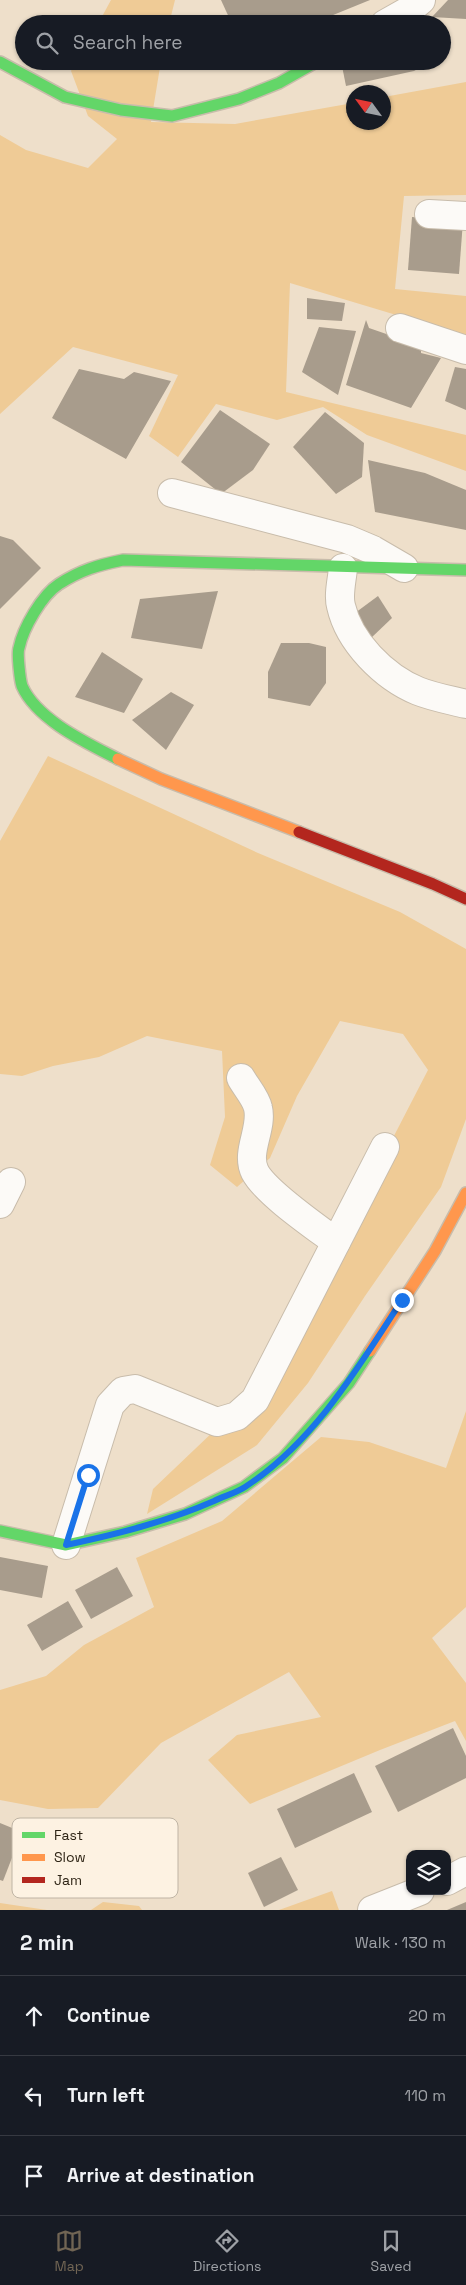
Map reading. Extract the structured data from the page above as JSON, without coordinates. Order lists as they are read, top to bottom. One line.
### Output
{"legend":["Fast","Slow","Jam"],"north":"top left","page":{"search":"Search here","heading":["2 min","Walk · 130 m"],"list":[["Continue","20 m"],["Turn left","110 m"],"Arrive at destination"],"nav":["Map","Directions","Saved"]}}
